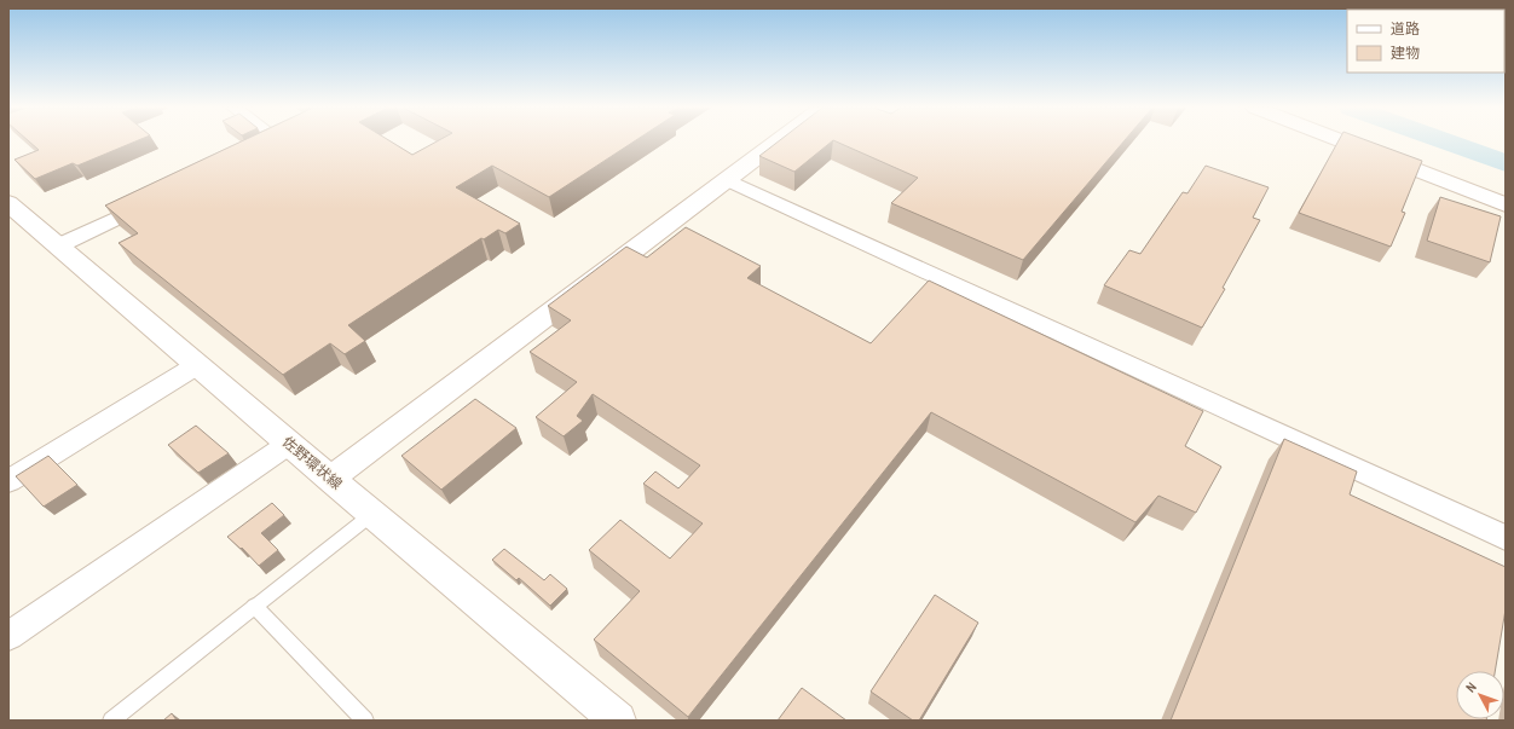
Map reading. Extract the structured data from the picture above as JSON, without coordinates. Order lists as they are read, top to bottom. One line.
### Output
{"streets":{"street":["佐野環状線"]},"legend":["道路","建物"],"north":"top left"}
